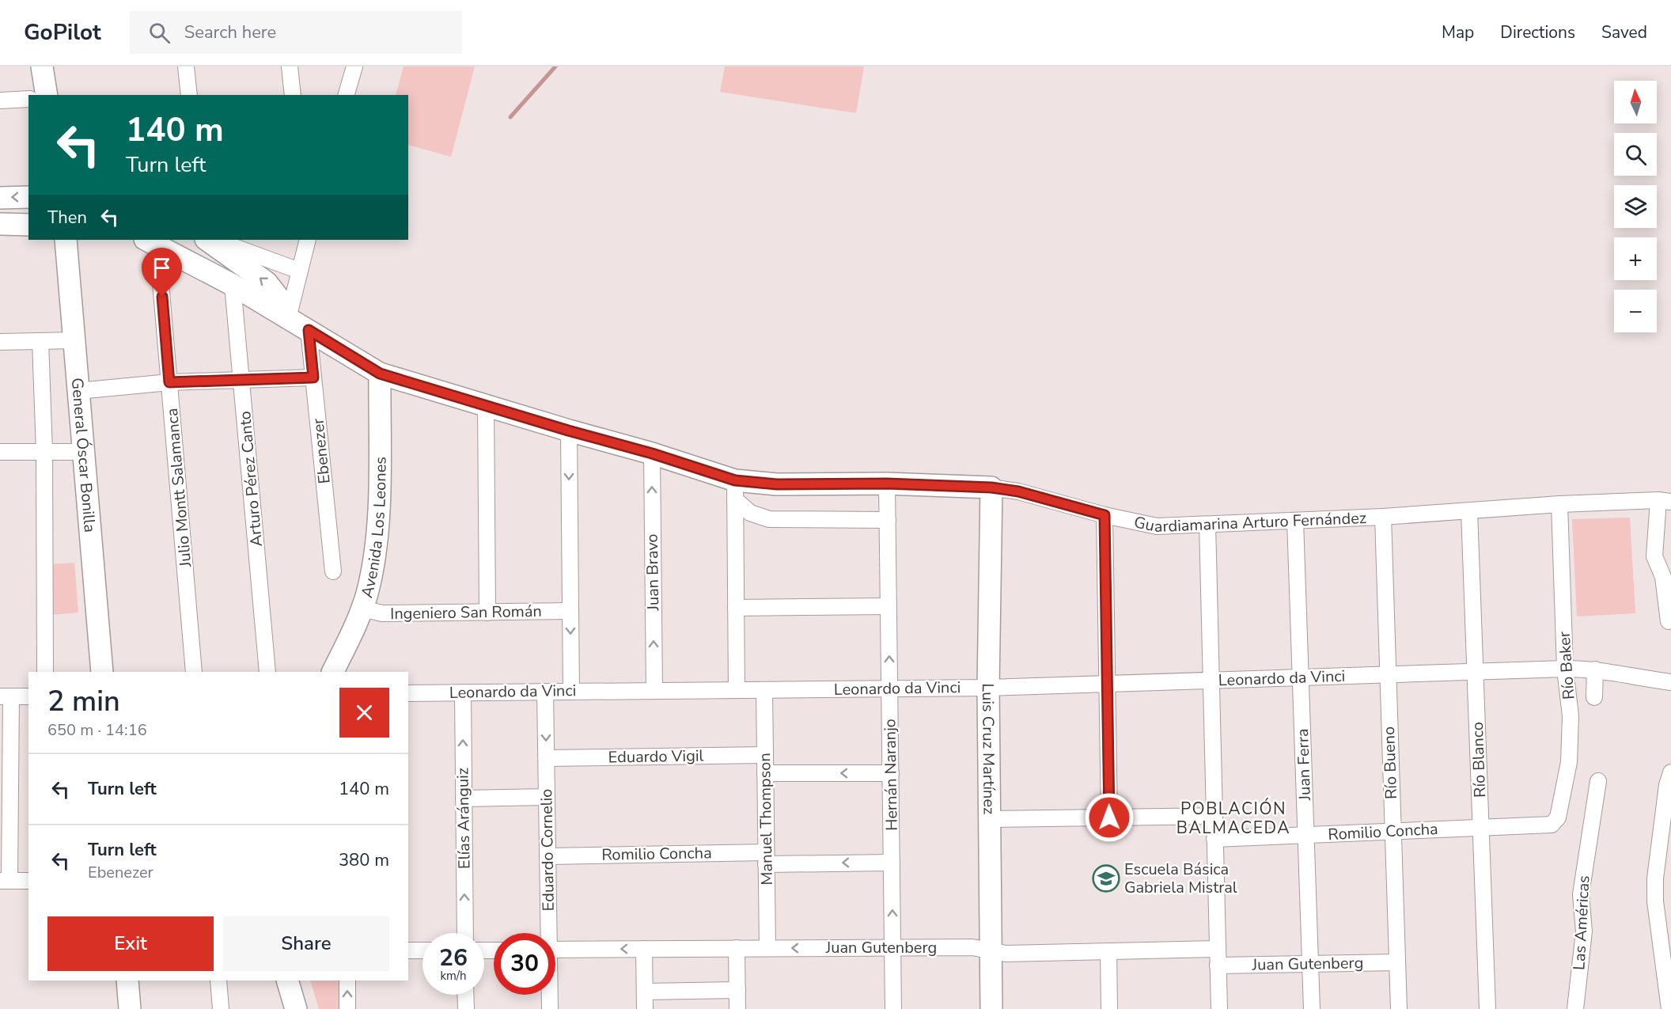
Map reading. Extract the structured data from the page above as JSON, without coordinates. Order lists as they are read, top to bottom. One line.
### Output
{"streets":{"street":["Ebenezer","General Óscar Bonilla","Arturo Pérez Canto","Julio Montt Salamanca","Guardiamarina Arturo Fernández","Avenida Los Leones","Juan Bravo","Ingeniero San Román","Río Baker","Leonardo da Vinci","Luis Cruz Martínez","Eduardo Vigil","Río Blanco","Río Bueno","Juan Ferra","Hernán Naranjo","Elías Aránguiz","Manuel Thompson","Romilio Concha","Eduardo Cornelio","Las Américas","Juan Gutenberg"]},"crossings":[["Ebenezer","Guardiamarina Arturo Fernández"],["Arturo Pérez Canto","Guardiamarina Arturo Fernández"],["Julio Montt Salamanca","Guardiamarina Arturo Fernández"],["Guardiamarina Arturo Fernández","Avenida Los Leones"],["Guardiamarina Arturo Fernández","Juan Bravo"],["Guardiamarina Arturo Fernández","Río Baker"],["Guardiamarina Arturo Fernández","Luis Cruz Martínez"],["Guardiamarina Arturo Fernández","Río Blanco"],["Guardiamarina Arturo Fernández","Río Bueno"],["Guardiamarina Arturo Fernández","Juan Ferra"],["Guardiamarina Arturo Fernández","Hernán Naranjo"],["Avenida Los Leones","Ingeniero San Román"],["Juan Bravo","Leonardo da Vinci"],["Río Baker","Leonardo da Vinci"],["Río Baker","Romilio Concha"],["Leonardo da Vinci","Luis Cruz Martínez"],["Leonardo da Vinci","Río Blanco"],["Leonardo da Vinci","Río Bueno"],["Leonardo da Vinci","Juan Ferra"],["Leonardo da Vinci","Hernán Naranjo"],["Leonardo da Vinci","Elías Aránguiz"],["Leonardo da Vinci","Manuel Thompson"],["Leonardo da Vinci","Eduardo Cornelio"],["Luis Cruz Martínez","Juan Gutenberg"],["Eduardo Vigil","Manuel Thompson"],["Eduardo Vigil","Eduardo Cornelio"],["Río Blanco","Romilio Concha"],["Río Bueno","Romilio Concha"],["Río Bueno","Juan Gutenberg"],["Juan Ferra","Romilio Concha"],["Juan Ferra","Juan Gutenberg"],["Hernán Naranjo","Romilio Concha"],["Hernán Naranjo","Juan Gutenberg"],["Manuel Thompson","Romilio Concha"],["Manuel Thompson","Juan Gutenberg"],["Romilio Concha","Eduardo Cornelio"]],"one_way":["Elías Aránguiz"],"districts":["POBLACIÓN BALMACEDA"],"places":{"school or university":["Escuela Básica Gabriela Mistral"]},"north":"top","page":{"header":"GoPilot","search":"Search here","nav":["Map","Directions","Saved"],"map_buttons":["+","−"],"turn":["140 m","Turn left"],"then":"Then","heading":["2 min","650 m · 14:16"],"list":[{"name":"Turn left","value":"140 m"},{"name":"Turn left","note":"Ebenezer","value":"380 m"}],"buttons":["Exit","Share"],"speed":"26 km/h","limit":"30"}}
